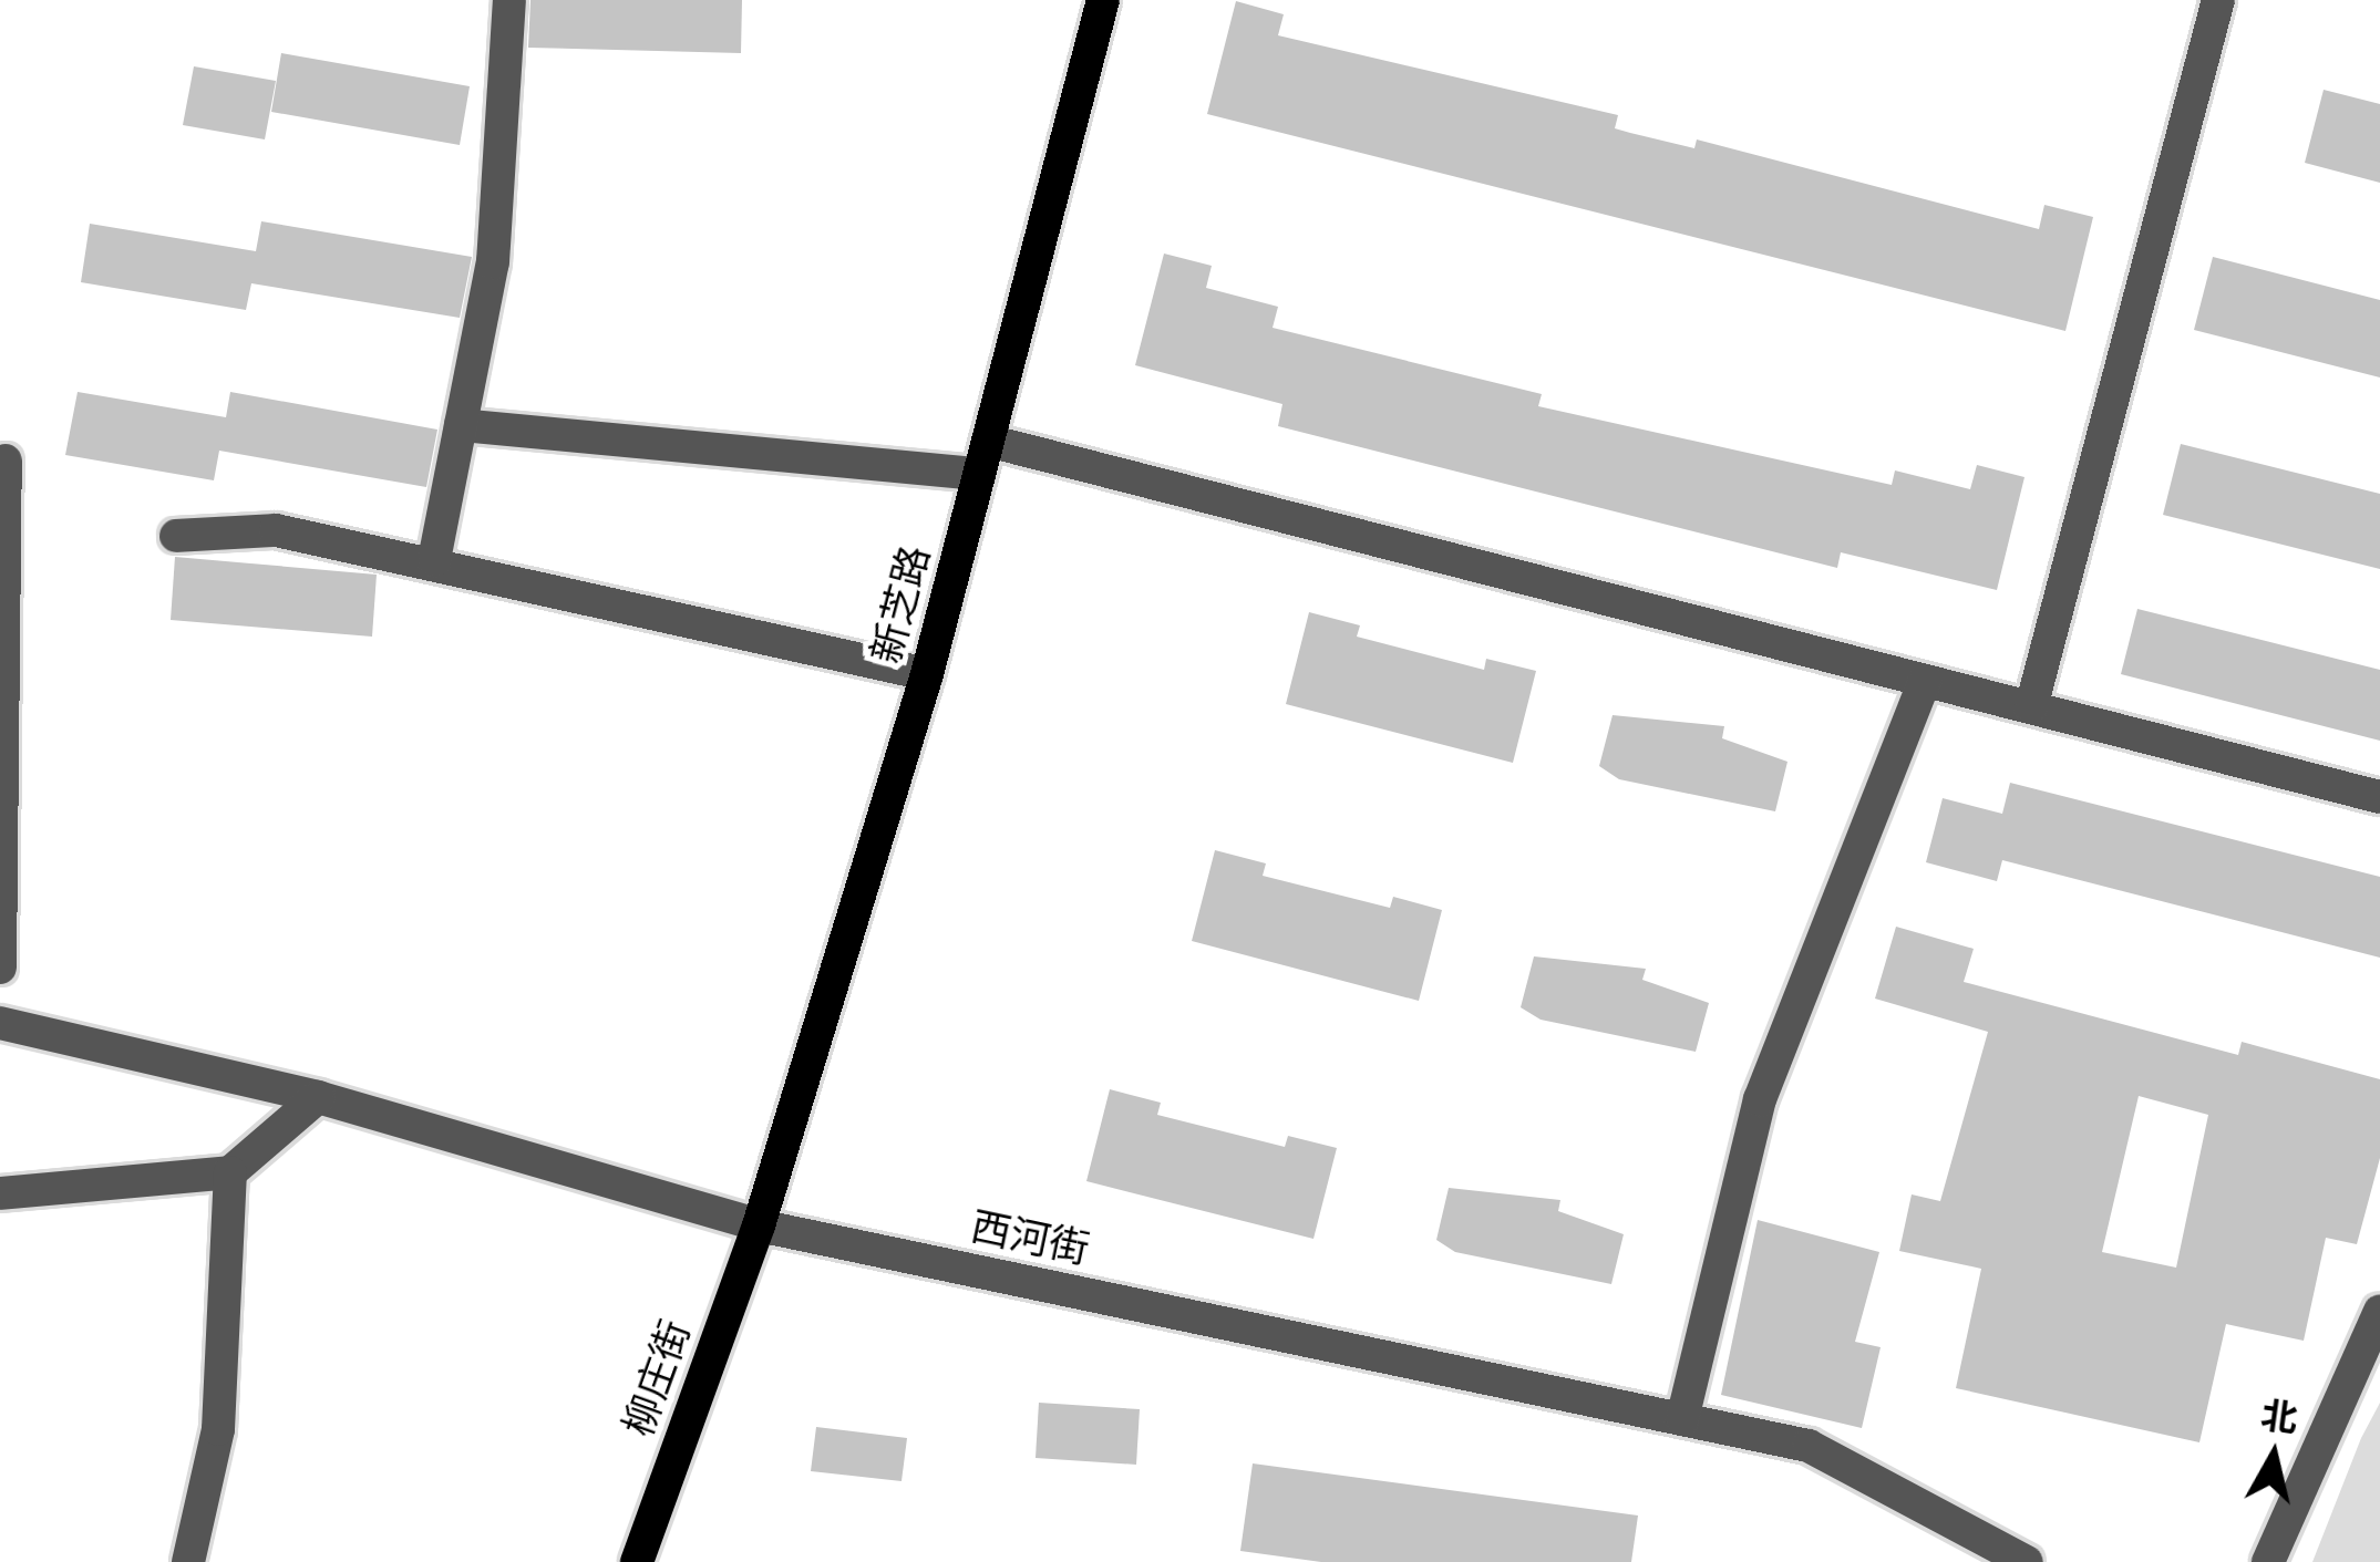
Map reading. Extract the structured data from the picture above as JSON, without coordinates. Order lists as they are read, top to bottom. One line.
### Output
{"streets":{"main road":["新芝路","柳庄街"],"street":["西河街"]},"crossings":[["新芝路","西河街"],["新芝路","柳庄街"],["西河街","柳庄街"]],"north":"top"}
